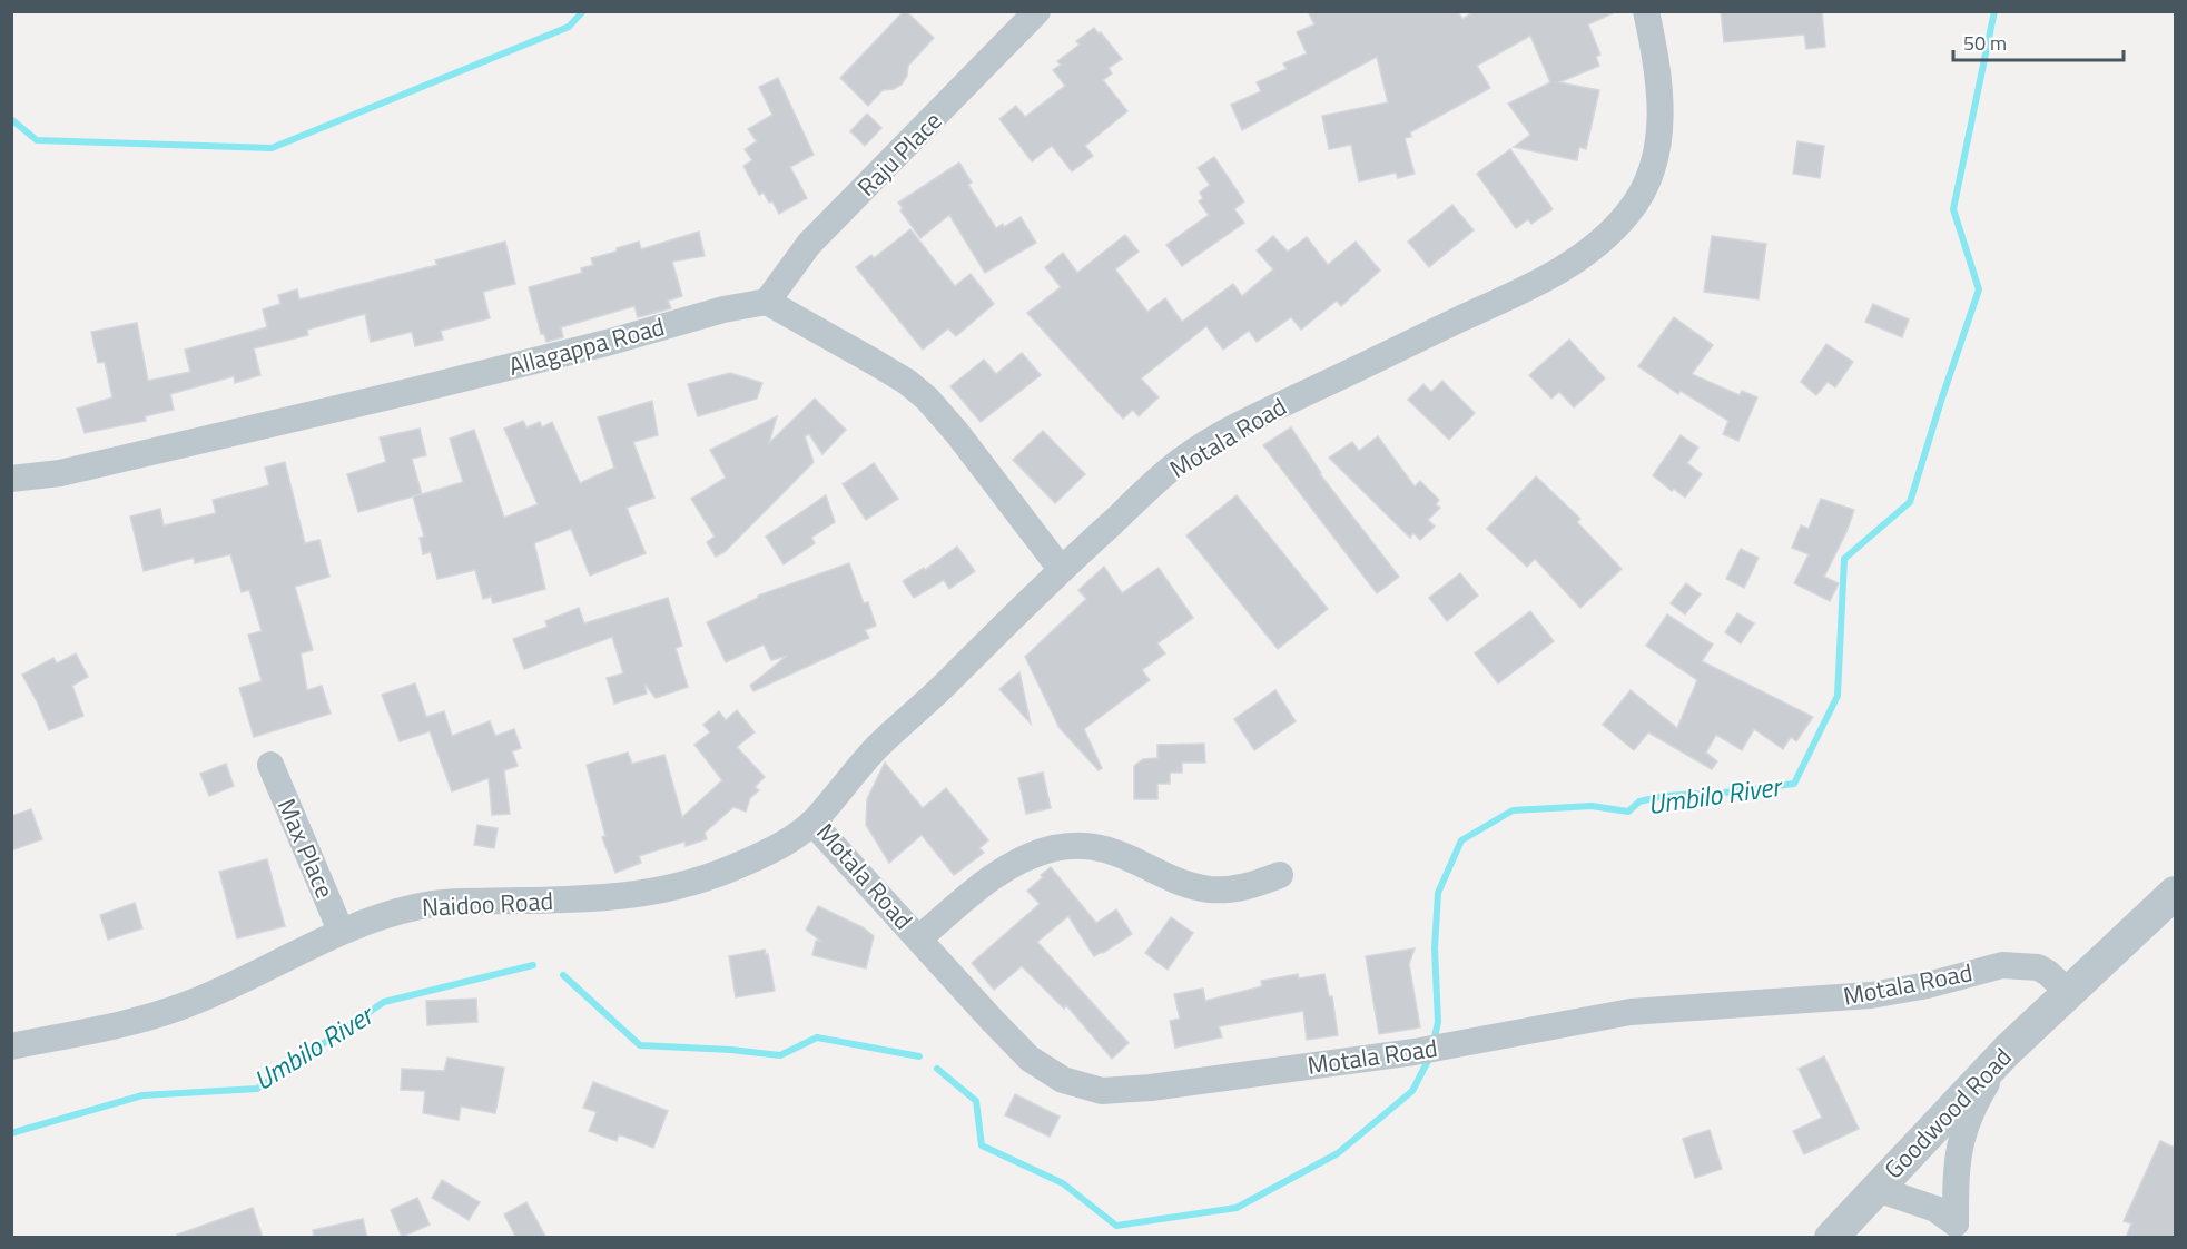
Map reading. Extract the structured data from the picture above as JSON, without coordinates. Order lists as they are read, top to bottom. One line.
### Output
{"streets":{"street":["Raju Place","Allagappa Road","Motala Road","Max Place","Naidoo Road","Goodwood Road"]},"crossings":[["Raju Place","Allagappa Road"],["Motala Road","Naidoo Road"],["Motala Road","Goodwood Road"],["Max Place","Naidoo Road"]],"water":["Umbilo River"],"scale_bar":"50 m"}
